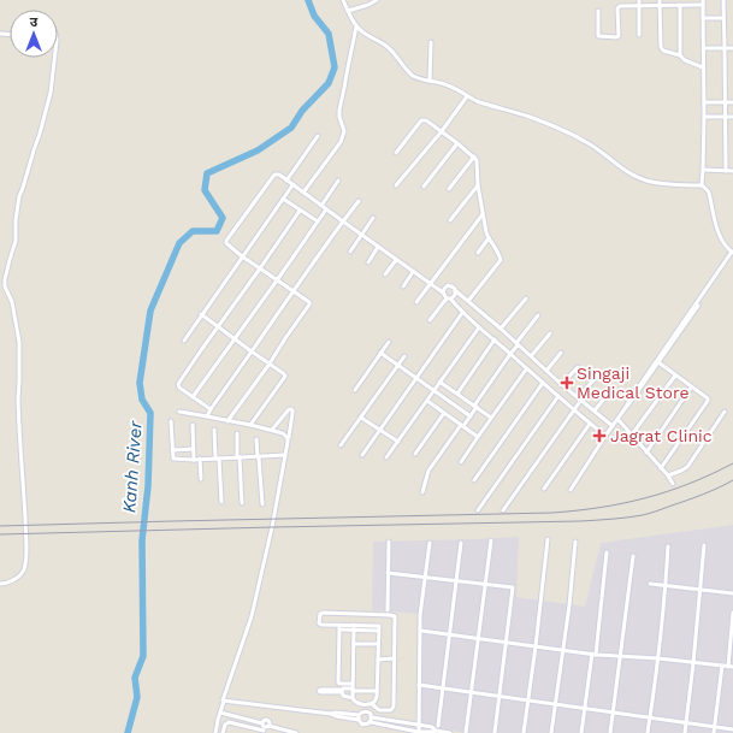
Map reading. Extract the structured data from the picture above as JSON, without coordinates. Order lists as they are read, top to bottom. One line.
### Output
{"water":["Kanh River"],"places":{"health":["Singaji Medical Store","Jagrat Clinic"]},"north":"top"}
